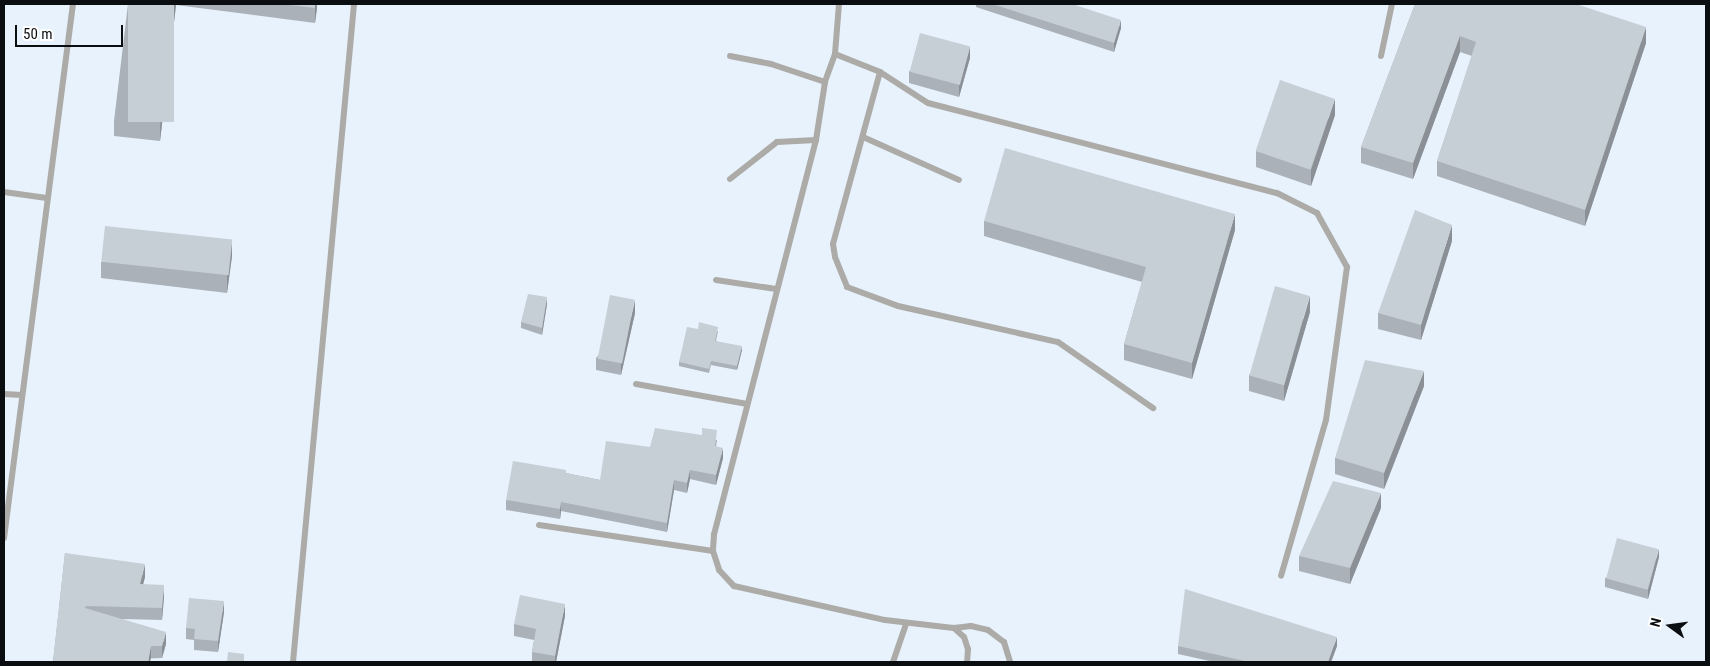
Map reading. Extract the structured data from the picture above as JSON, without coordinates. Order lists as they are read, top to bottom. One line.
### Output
{"scale_bar":"50 m","north":"left"}
